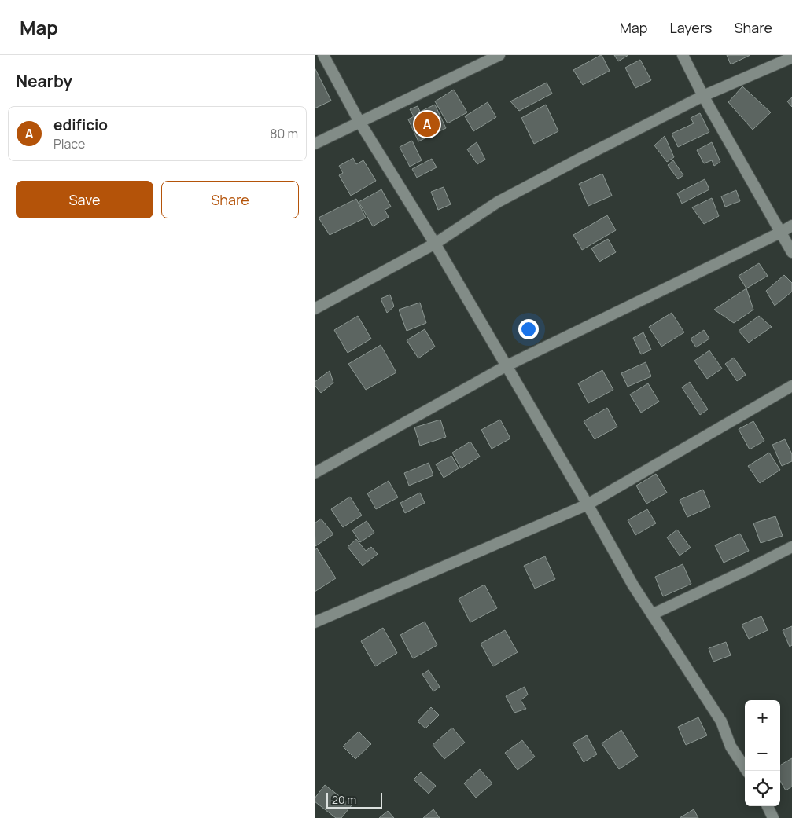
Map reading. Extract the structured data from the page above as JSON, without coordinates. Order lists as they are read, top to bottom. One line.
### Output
{"scale_bar":"20 m","page":{"header":"Map","nav":["Map","Layers","Share"],"heading":"Nearby","list":[{"mark":"A","name":"edificio","note":"Place","value":"80 m"}],"pins":"A","buttons":["Save","Share"],"map_buttons":["+","−"],"scale":"20 m"}}
